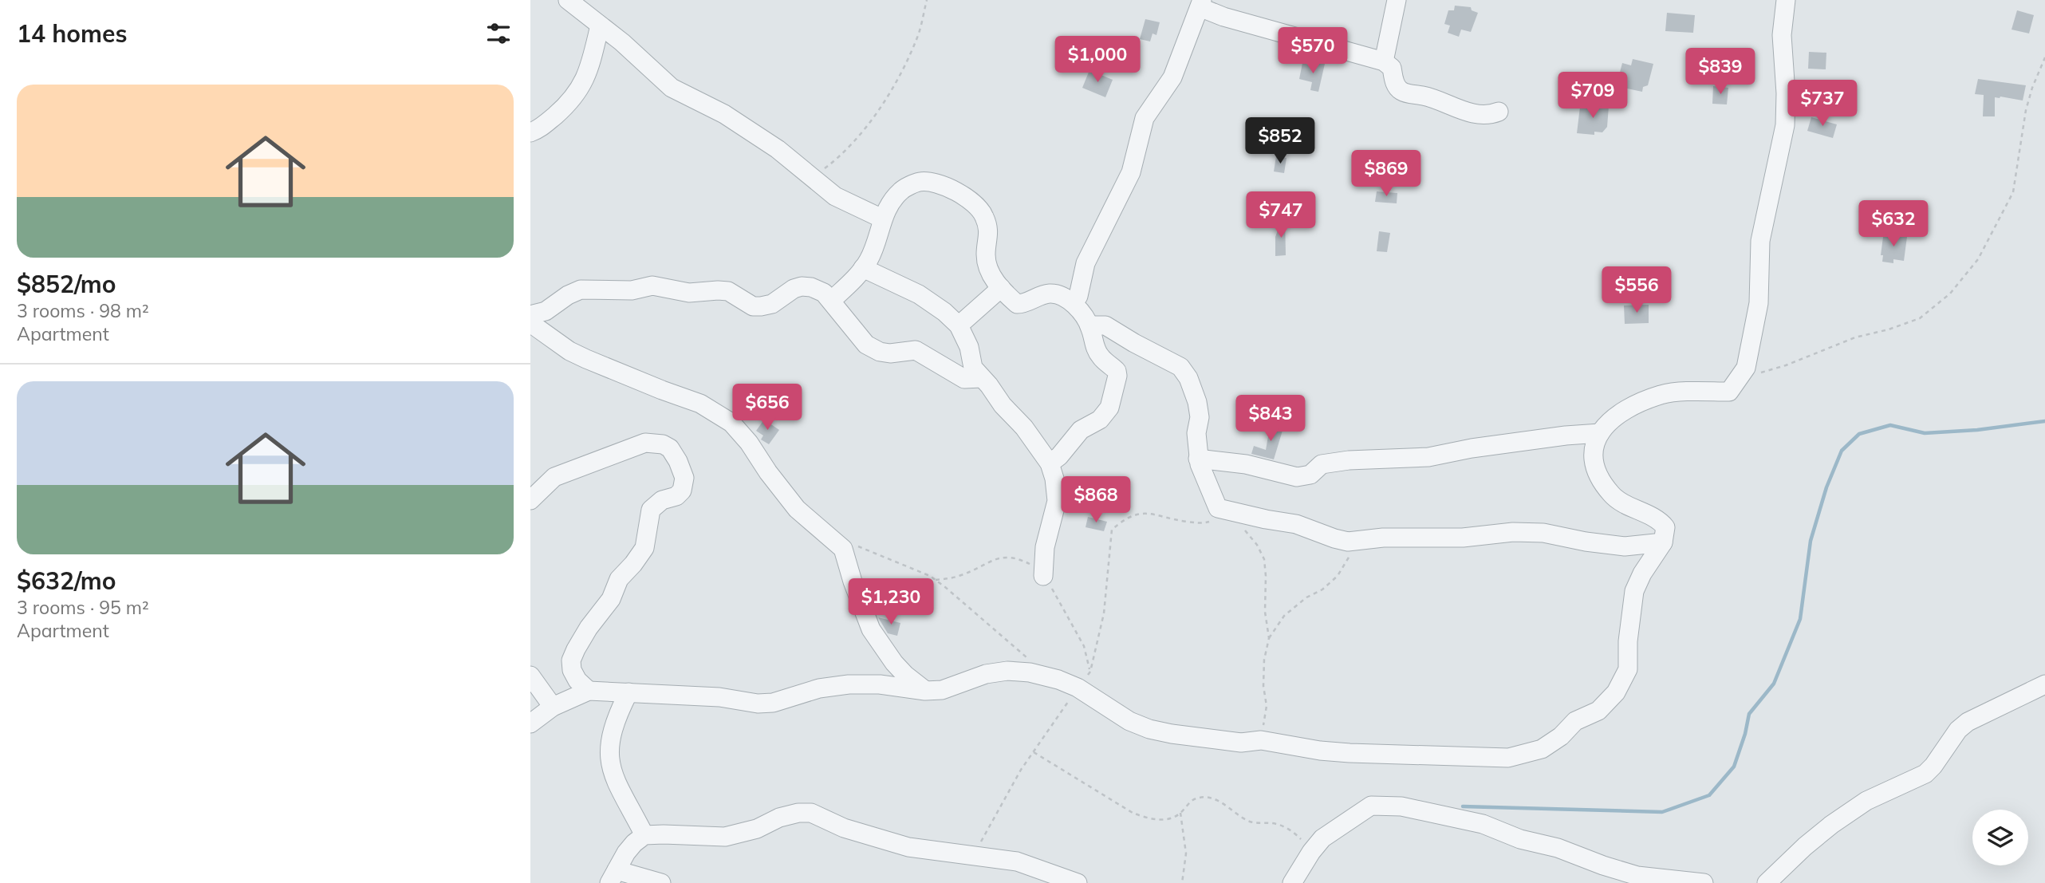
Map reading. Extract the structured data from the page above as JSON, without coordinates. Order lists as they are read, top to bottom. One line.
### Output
{"page":{"heading":"14 homes","price":["$570","$1,000","$839","$709","$737","$852","$869","$747","$632","$556","$656","$843","$868","$1,230"],"list":[{"name":"$852/mo","note":"3 rooms · 98 m² · Apartment"},{"name":"$632/mo","note":"3 rooms · 95 m² · Apartment"}]}}
